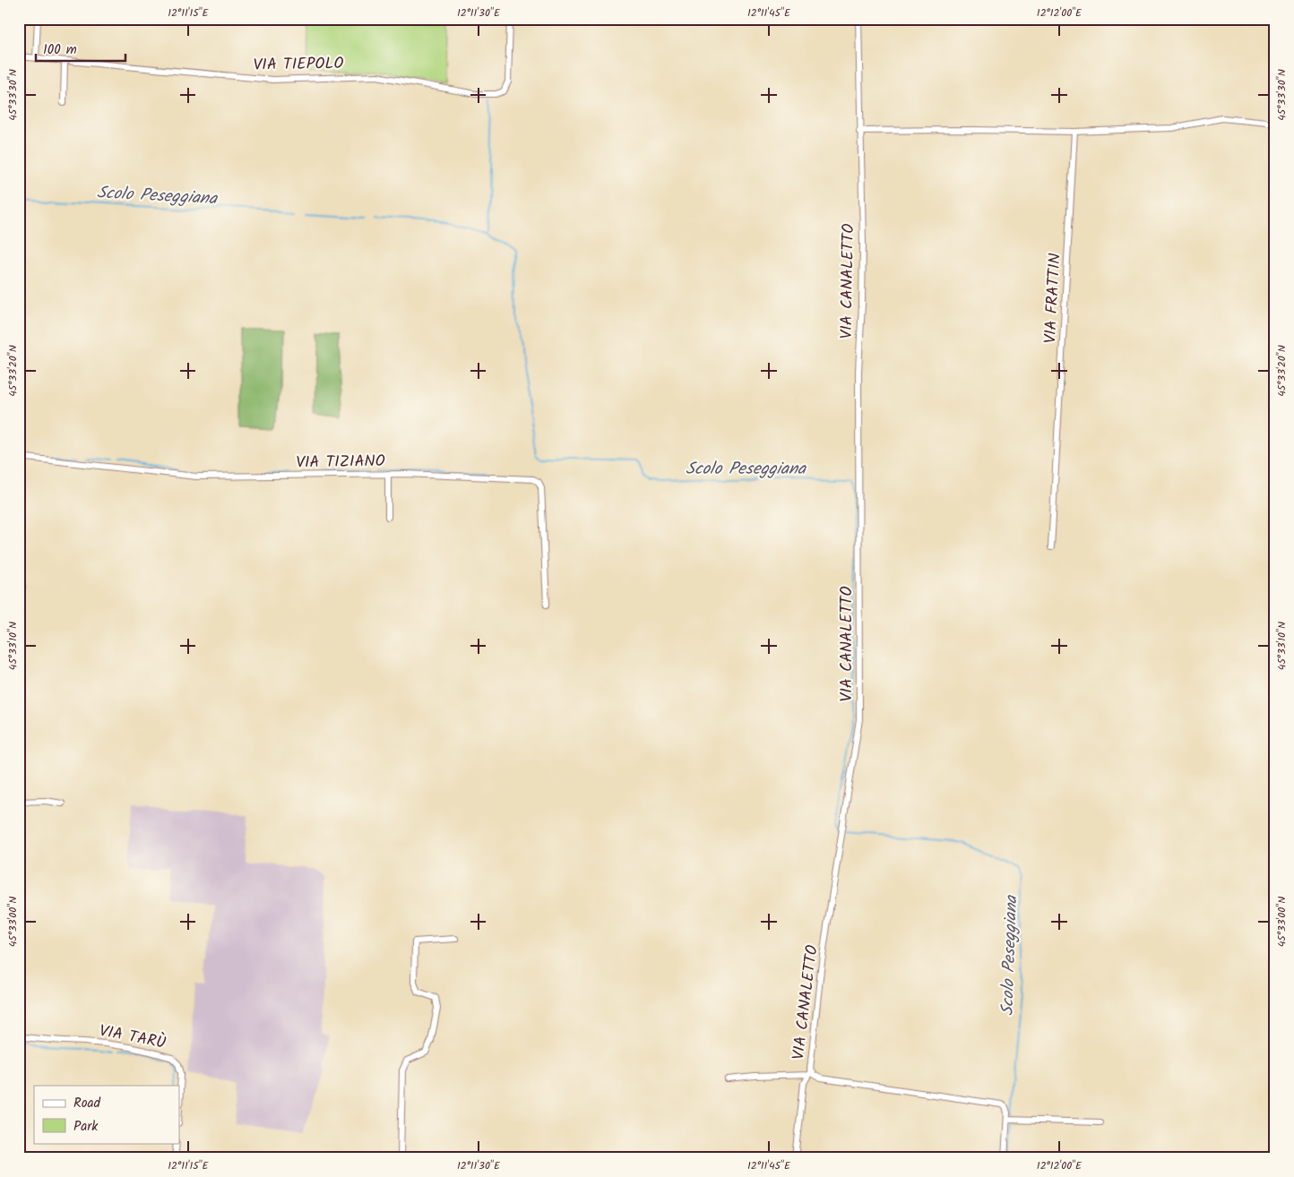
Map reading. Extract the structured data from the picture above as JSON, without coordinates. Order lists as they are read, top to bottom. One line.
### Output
{"streets":{"street":["VIA TIEPOLO","VIA CANALETTO","VIA FRATTIN","VIA TIZIANO","VIA TARÙ"]},"water":["Scolo Peseggiana"],"legend":["Road","Park"],"scale_bar":"100 m","coordinates":["12°11'15\"E","12°11'30\"E","12°11'45\"E","12°12'00\"E","45°33'30\"N","45°33'20\"N","45°33'10\"N","45°33'00\"N"]}
